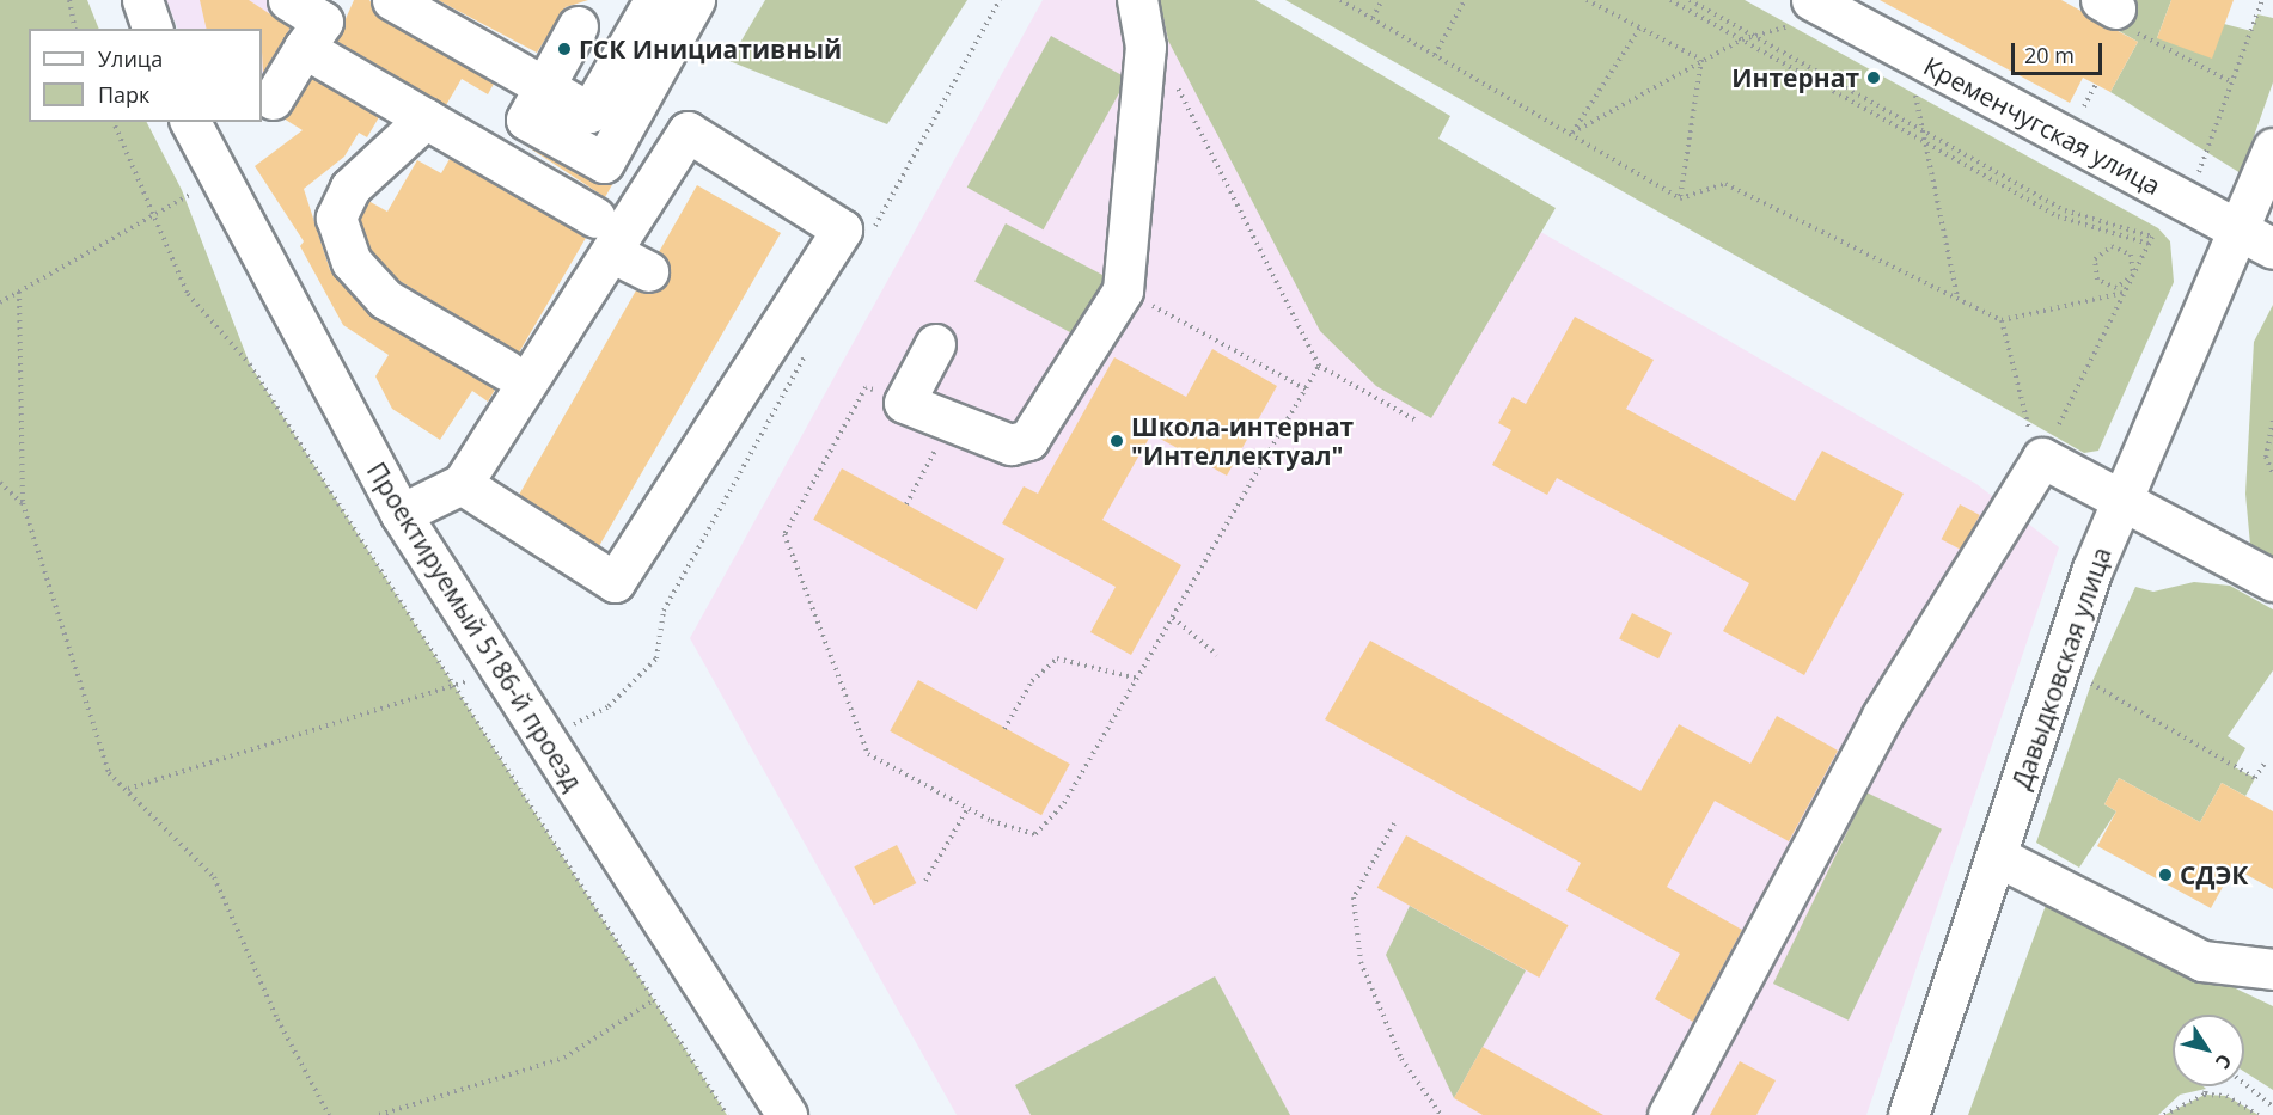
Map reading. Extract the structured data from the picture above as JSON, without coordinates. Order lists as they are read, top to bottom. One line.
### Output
{"streets":{"street":["Кременчугская улица","Проектируемый 5186-й проезд","Давыдковская улица"]},"crossings":[["Кременчугская улица","Давыдковская улица"]],"places":["ГСК Инициативный","Интернат","Школа-интернат \"Интеллектуал\"","СДЭК"],"legend":["Улица","Парк"],"scale_bar":"20 m","north":"bottom right"}
